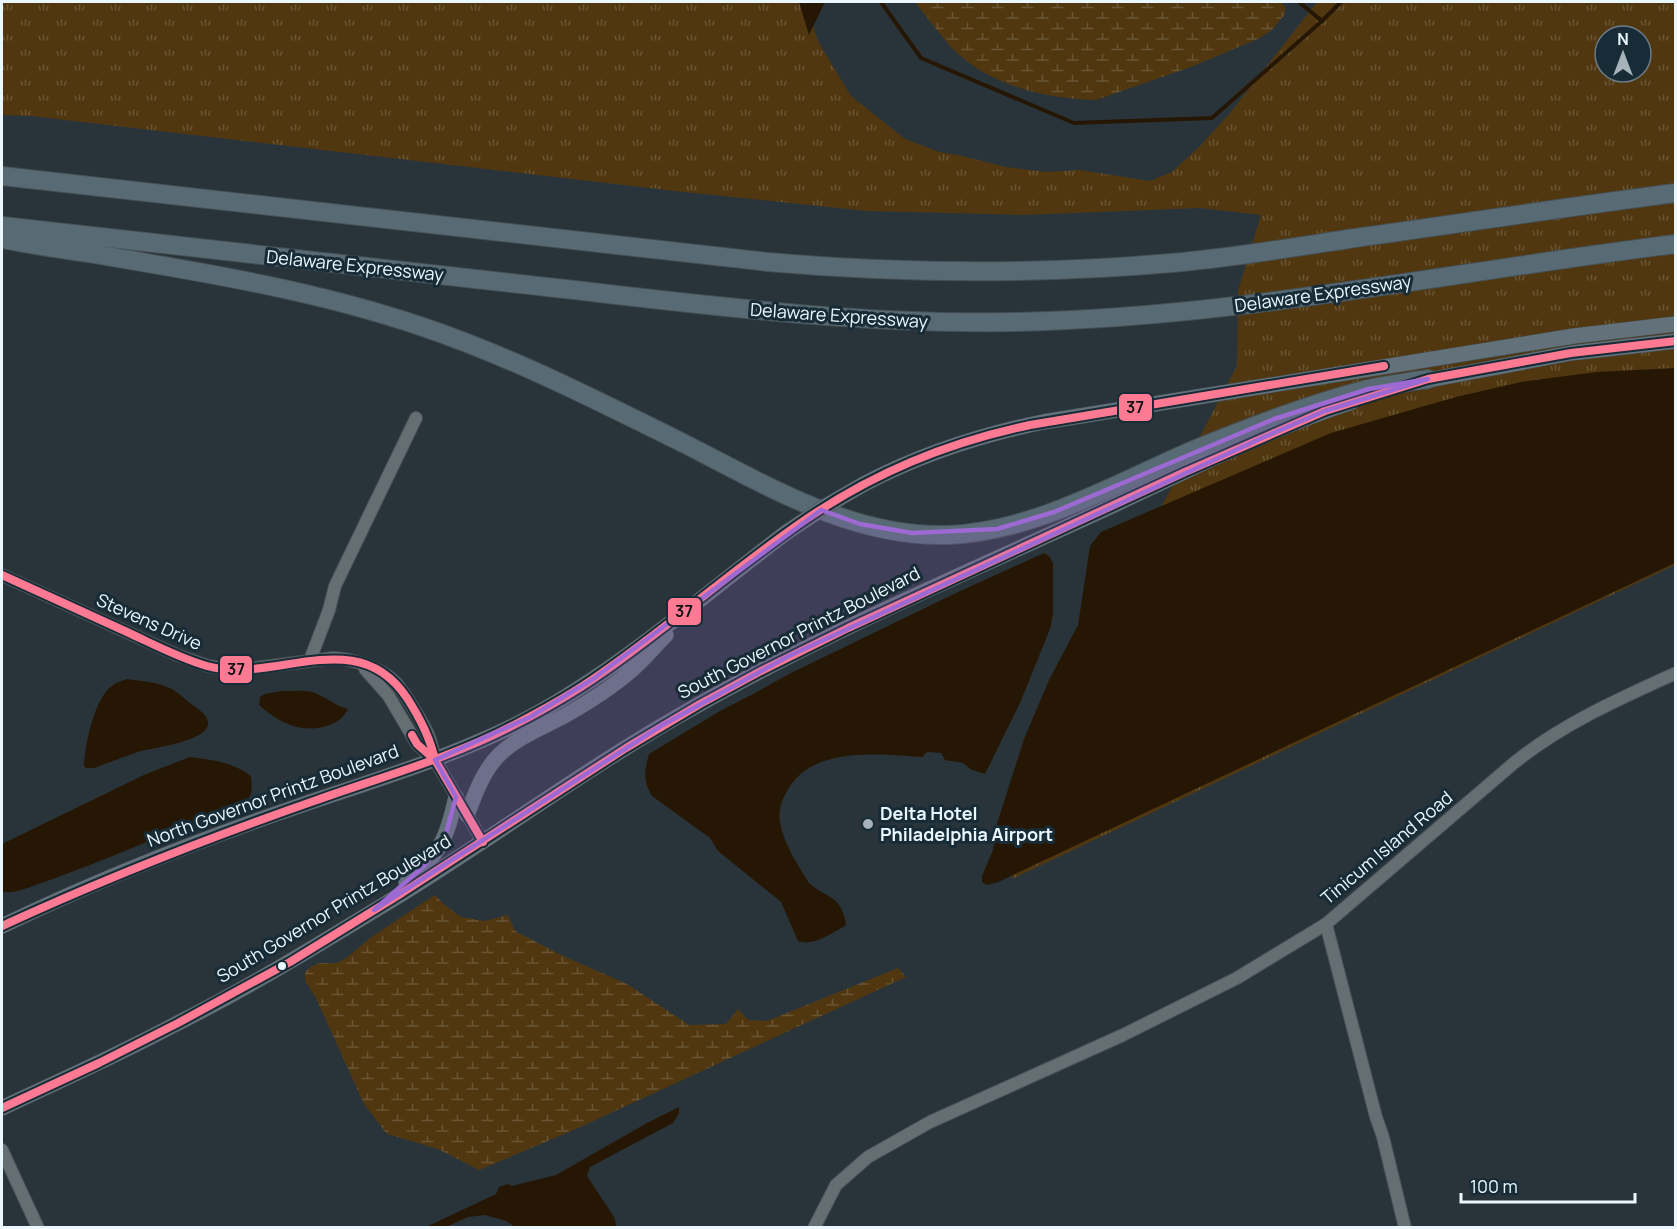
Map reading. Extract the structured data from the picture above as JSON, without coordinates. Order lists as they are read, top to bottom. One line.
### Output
{"streets":{"highway":["Delaware Expressway"],"main road":["South Governor Printz Boulevard","North Governor Printz Boulevard"],"street":["Stevens Drive","Tinicum Island Road"]},"crossings":[["Stevens Drive","South Governor Printz Boulevard"],["Stevens Drive","North Governor Printz Boulevard"]],"places":["Delta Hotel Philadelphia Airport"],"lines":["transit line 37"],"scale_bar":"100 m","north":"top"}
